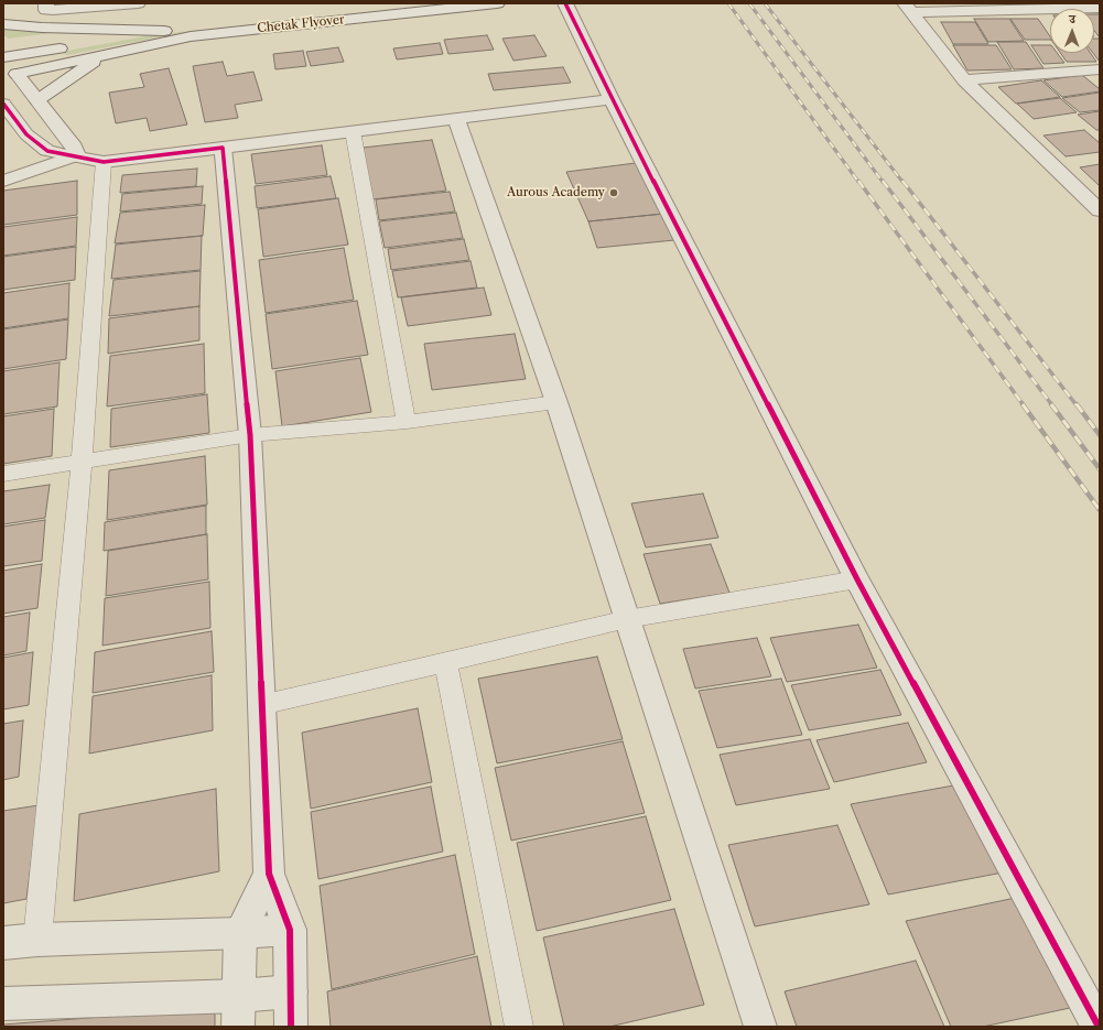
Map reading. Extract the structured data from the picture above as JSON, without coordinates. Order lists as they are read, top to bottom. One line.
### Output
{"streets":{"street":["Chetak Flyover"]},"places":["Aurous Academy"],"north":"top"}
